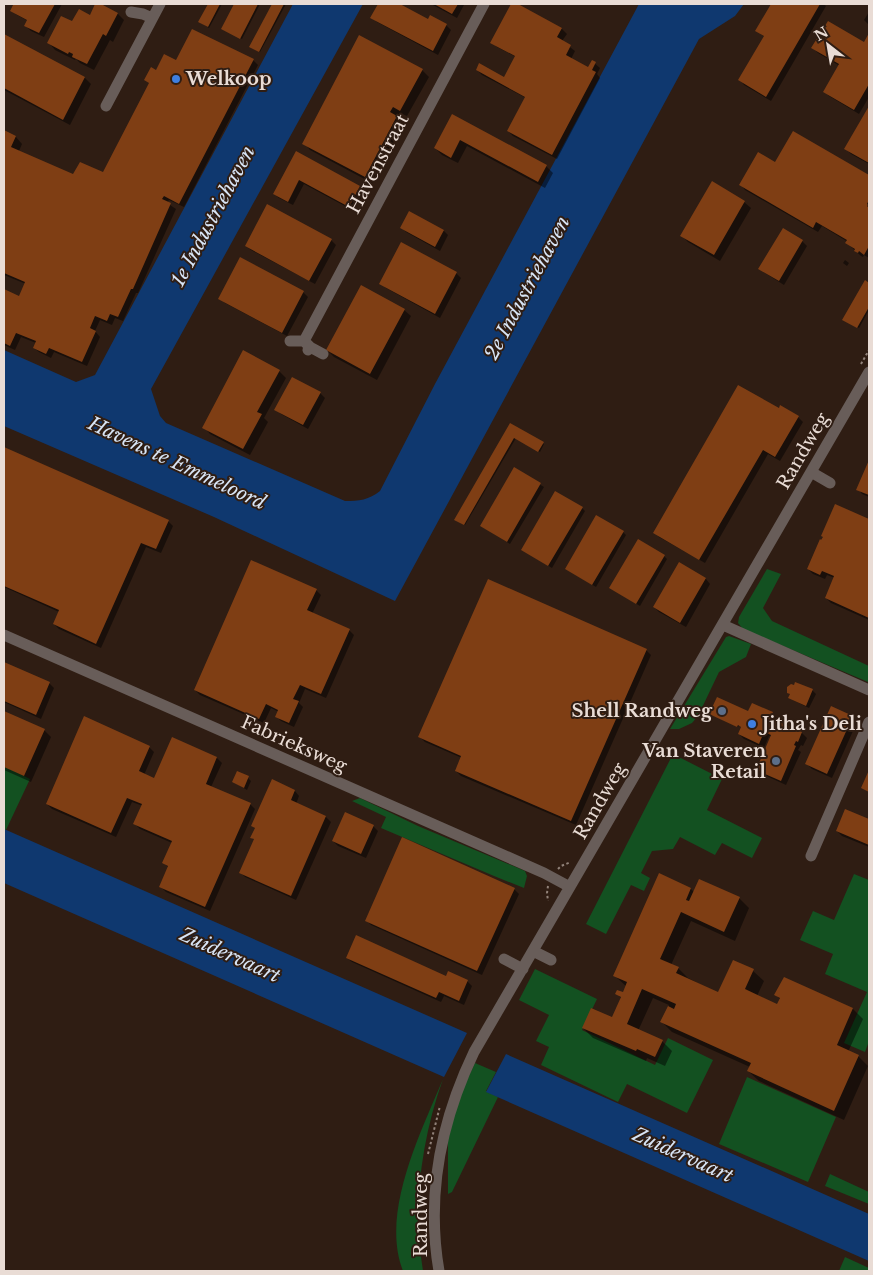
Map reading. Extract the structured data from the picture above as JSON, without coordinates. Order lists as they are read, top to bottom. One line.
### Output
{"streets":{"street":["Havenstraat","Randweg","Fabrieksweg"]},"crossings":[["Randweg","Fabrieksweg"]],"water":["1e Industriehaven","2e Industriehaven","Havens te Emmeloord","Zuidervaart"],"places":["Welkoop","Shell Randweg","Jitha's Deli","Van Staveren Retail"],"north":"top left"}
